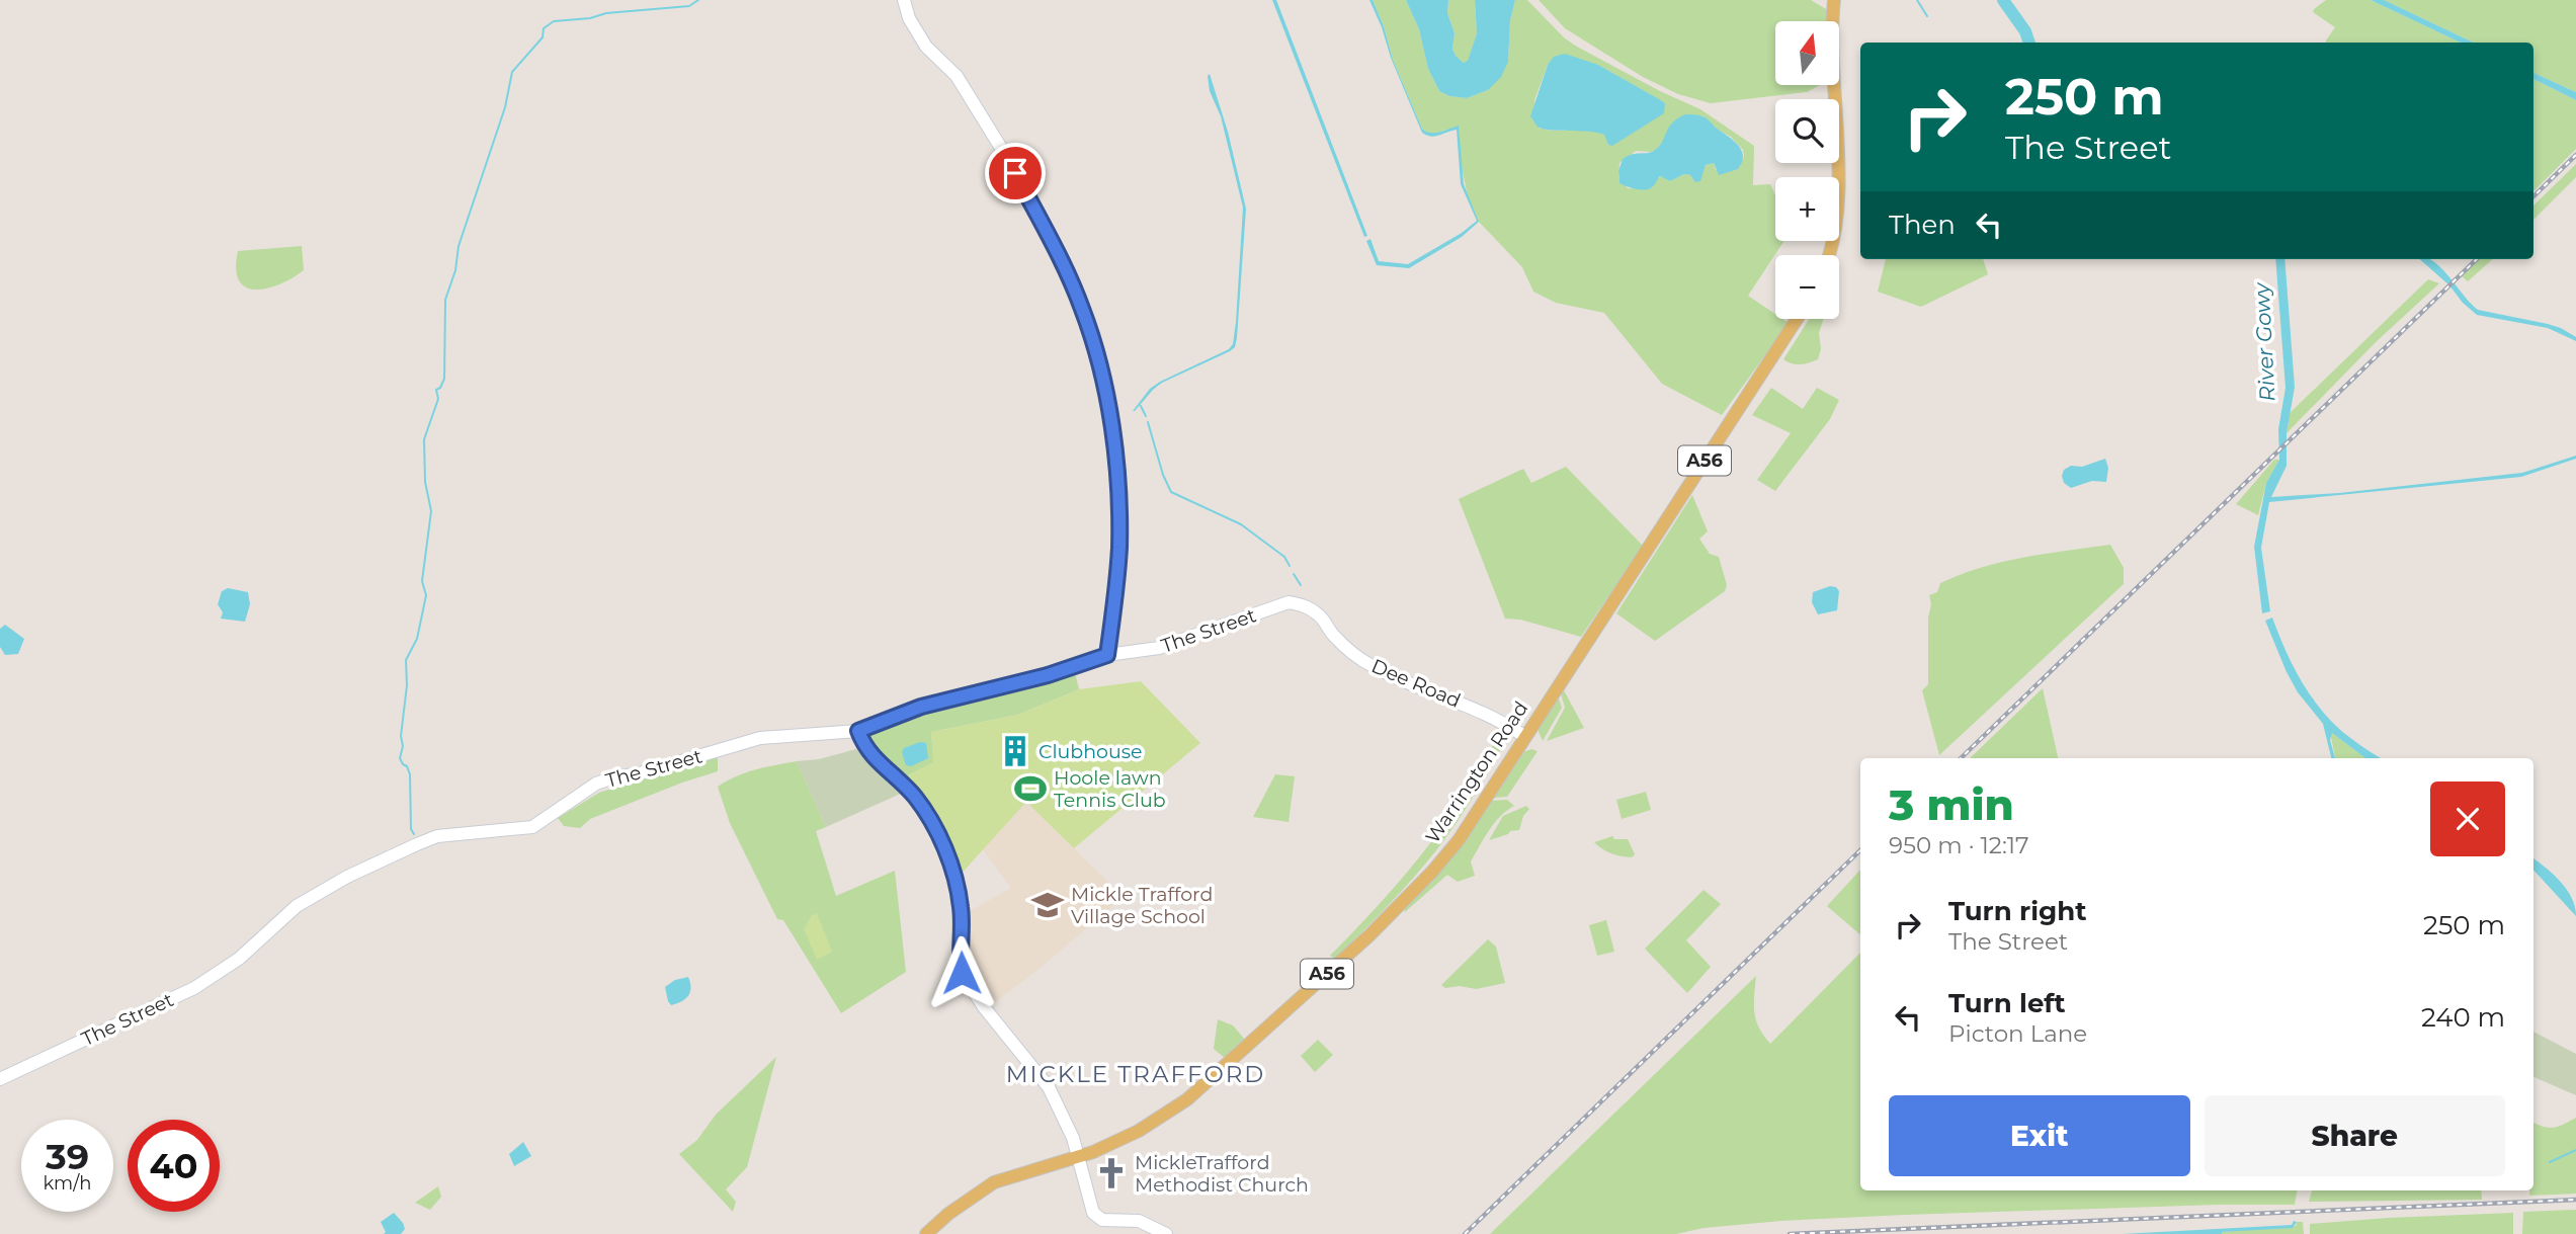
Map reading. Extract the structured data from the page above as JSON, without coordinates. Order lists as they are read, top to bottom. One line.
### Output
{"streets":{"main road":["A56","Warrington Road"],"street":["The Street","Dee Road"]},"crossings":[["The Street","Dee Road"],["Dee Road","Warrington Road"]],"districts":["MICKLE TRAFFORD"],"water":["River Gowy"],"places":{"building":["Clubhouse"],"sports":["Hoole lawn Tennis Club"],"school or university":["Mickle Trafford Village School"],"church":["MickleTrafford Methodist Church"]},"north":"top","page":{"map_buttons":["+","−"],"turn":["250 m","The Street"],"then":"Then","heading":["3 min","950 m · 12:17"],"list":[{"name":"Turn right","note":"The Street","value":"250 m"},{"name":"Turn left","note":"Picton Lane","value":"240 m"}],"buttons":["Exit","Share"],"speed":"39 km/h","limit":"40"}}
